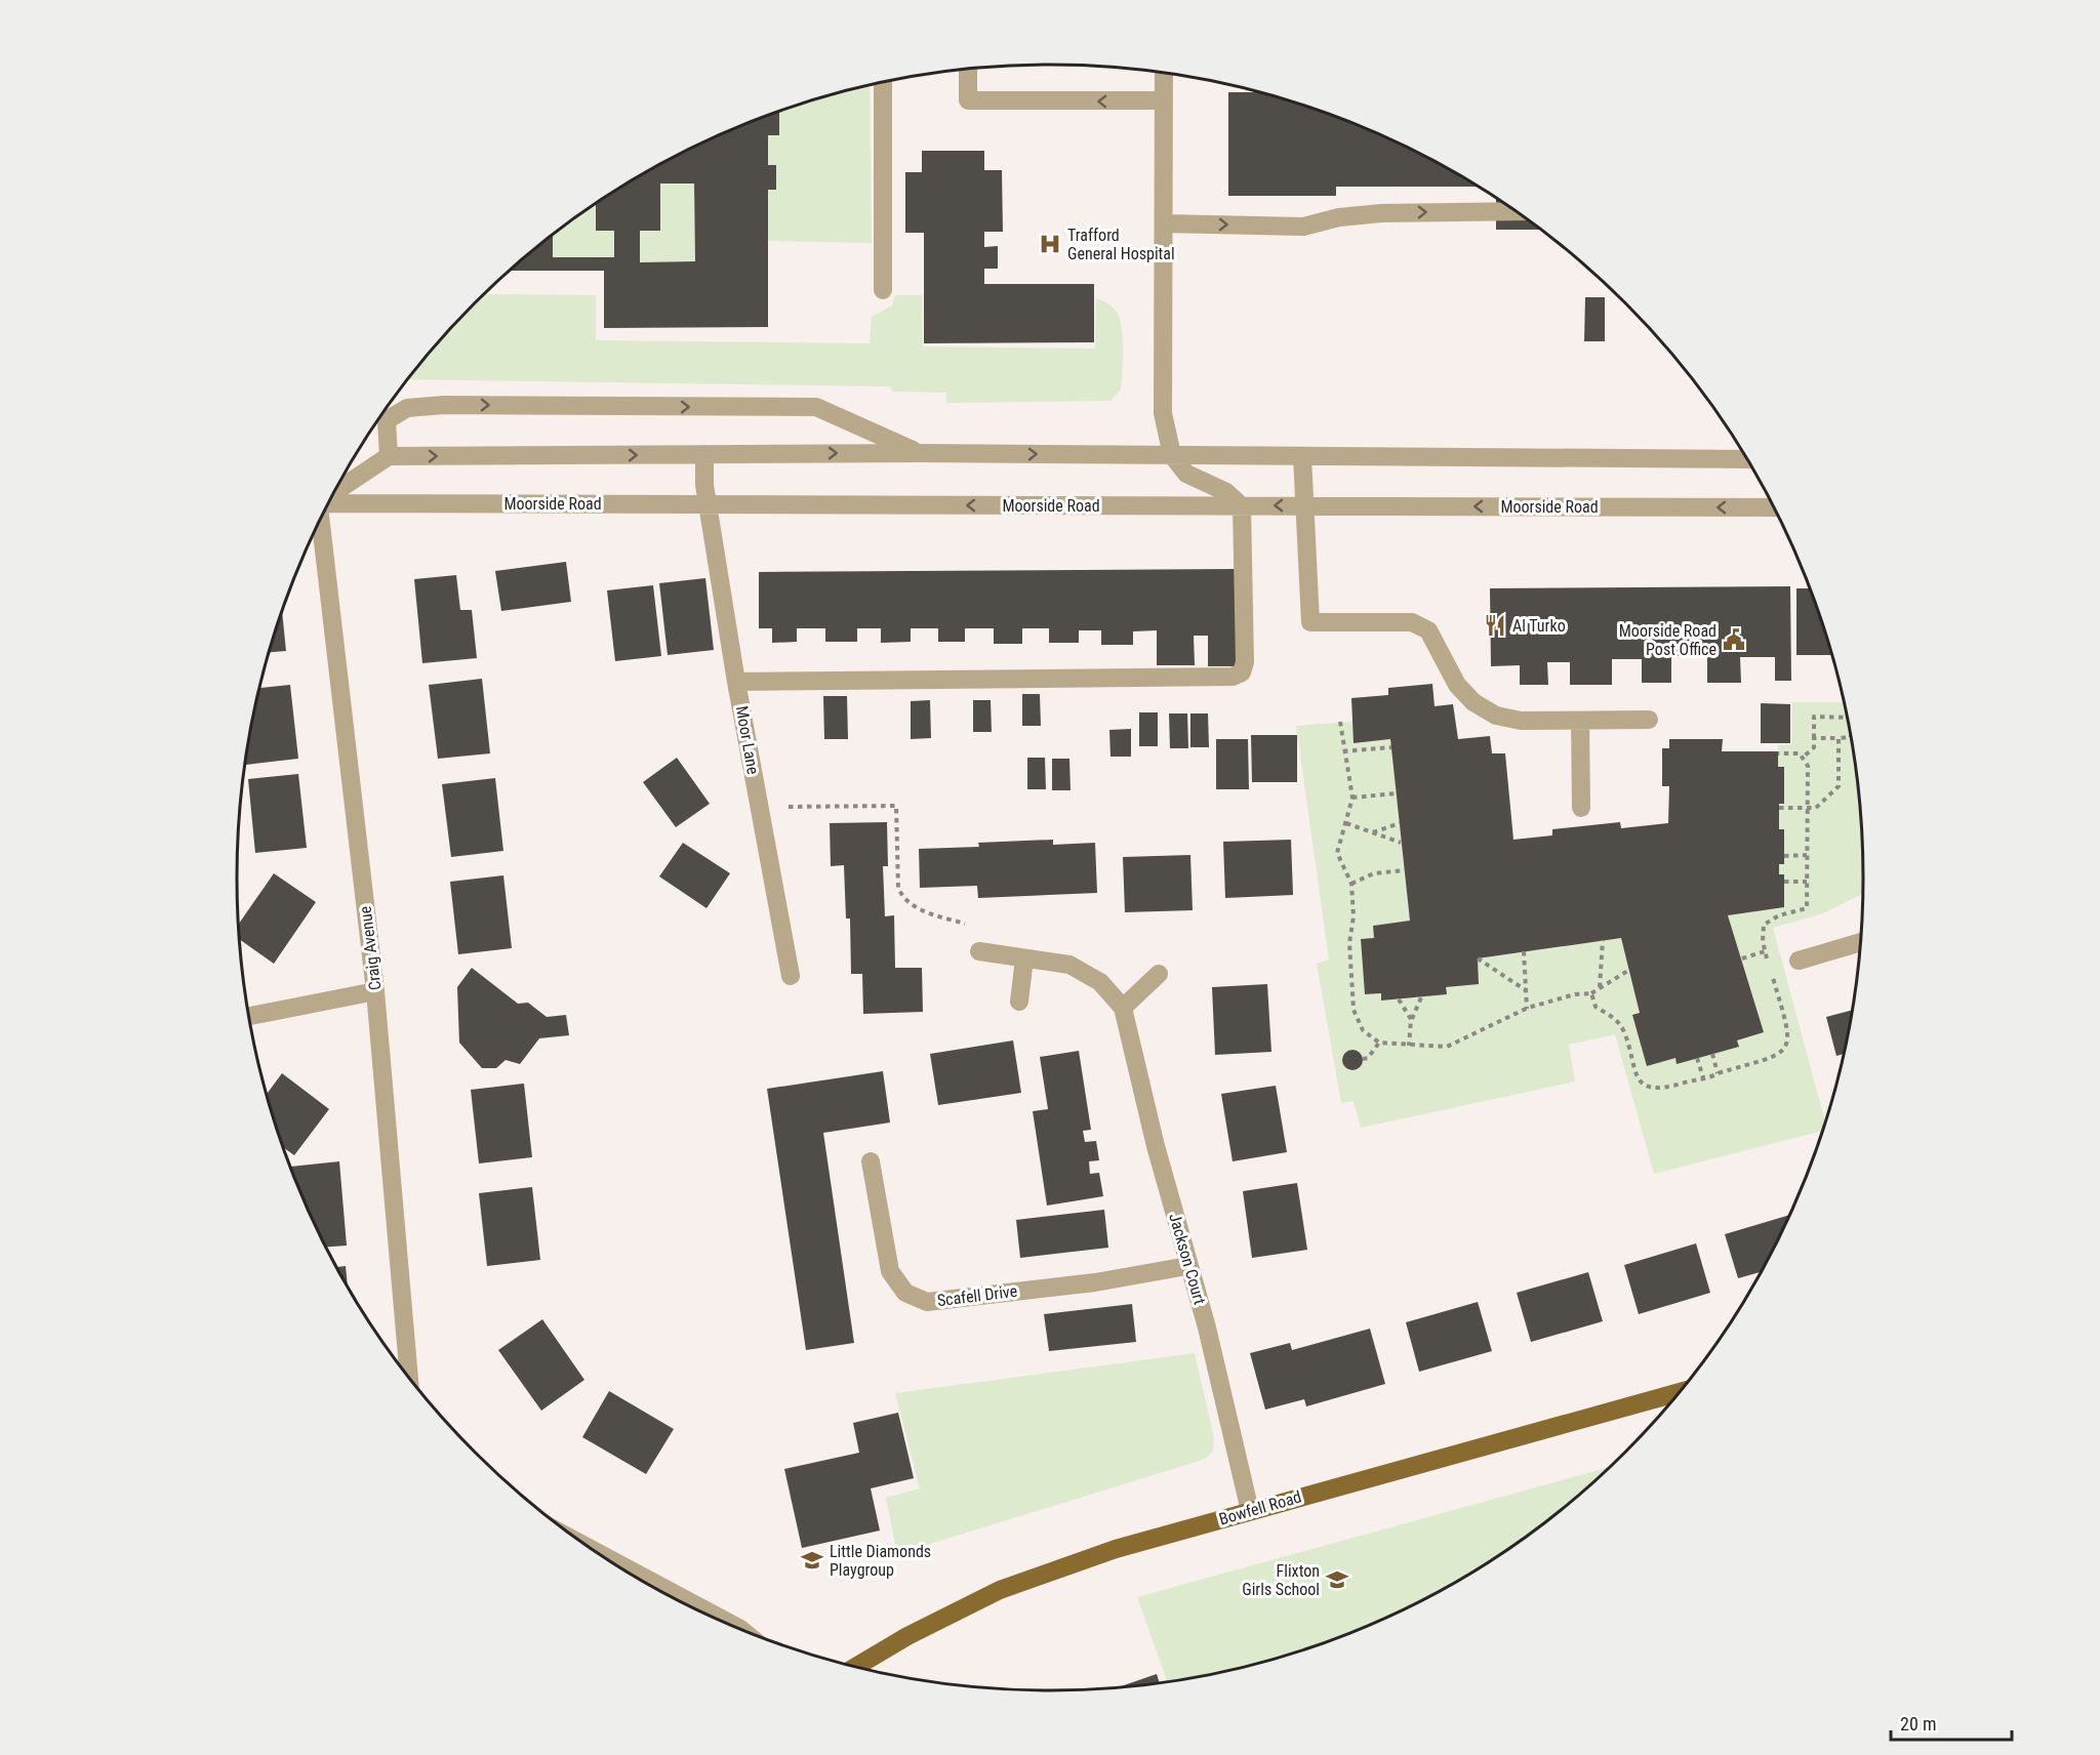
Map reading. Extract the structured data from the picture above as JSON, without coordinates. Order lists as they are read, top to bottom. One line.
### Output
{"streets":{"main road":["Bowfell Road"],"street":["Moorside Road","Moor Lane","Craig Avenue","Jackson Court","Scafell Drive"]},"crossings":[["Moorside Road","Moor Lane"],["Jackson Court","Scafell Drive"],["Jackson Court","Bowfell Road"]],"places":{"hospital":["Trafford General Hospital"],"restaurant":["Al Turko"],"public building":["Moorside Road Post Office"],"school or university":["Little Diamonds Playgroup","Flixton Girls School"]},"scale_bar":"20 m"}
